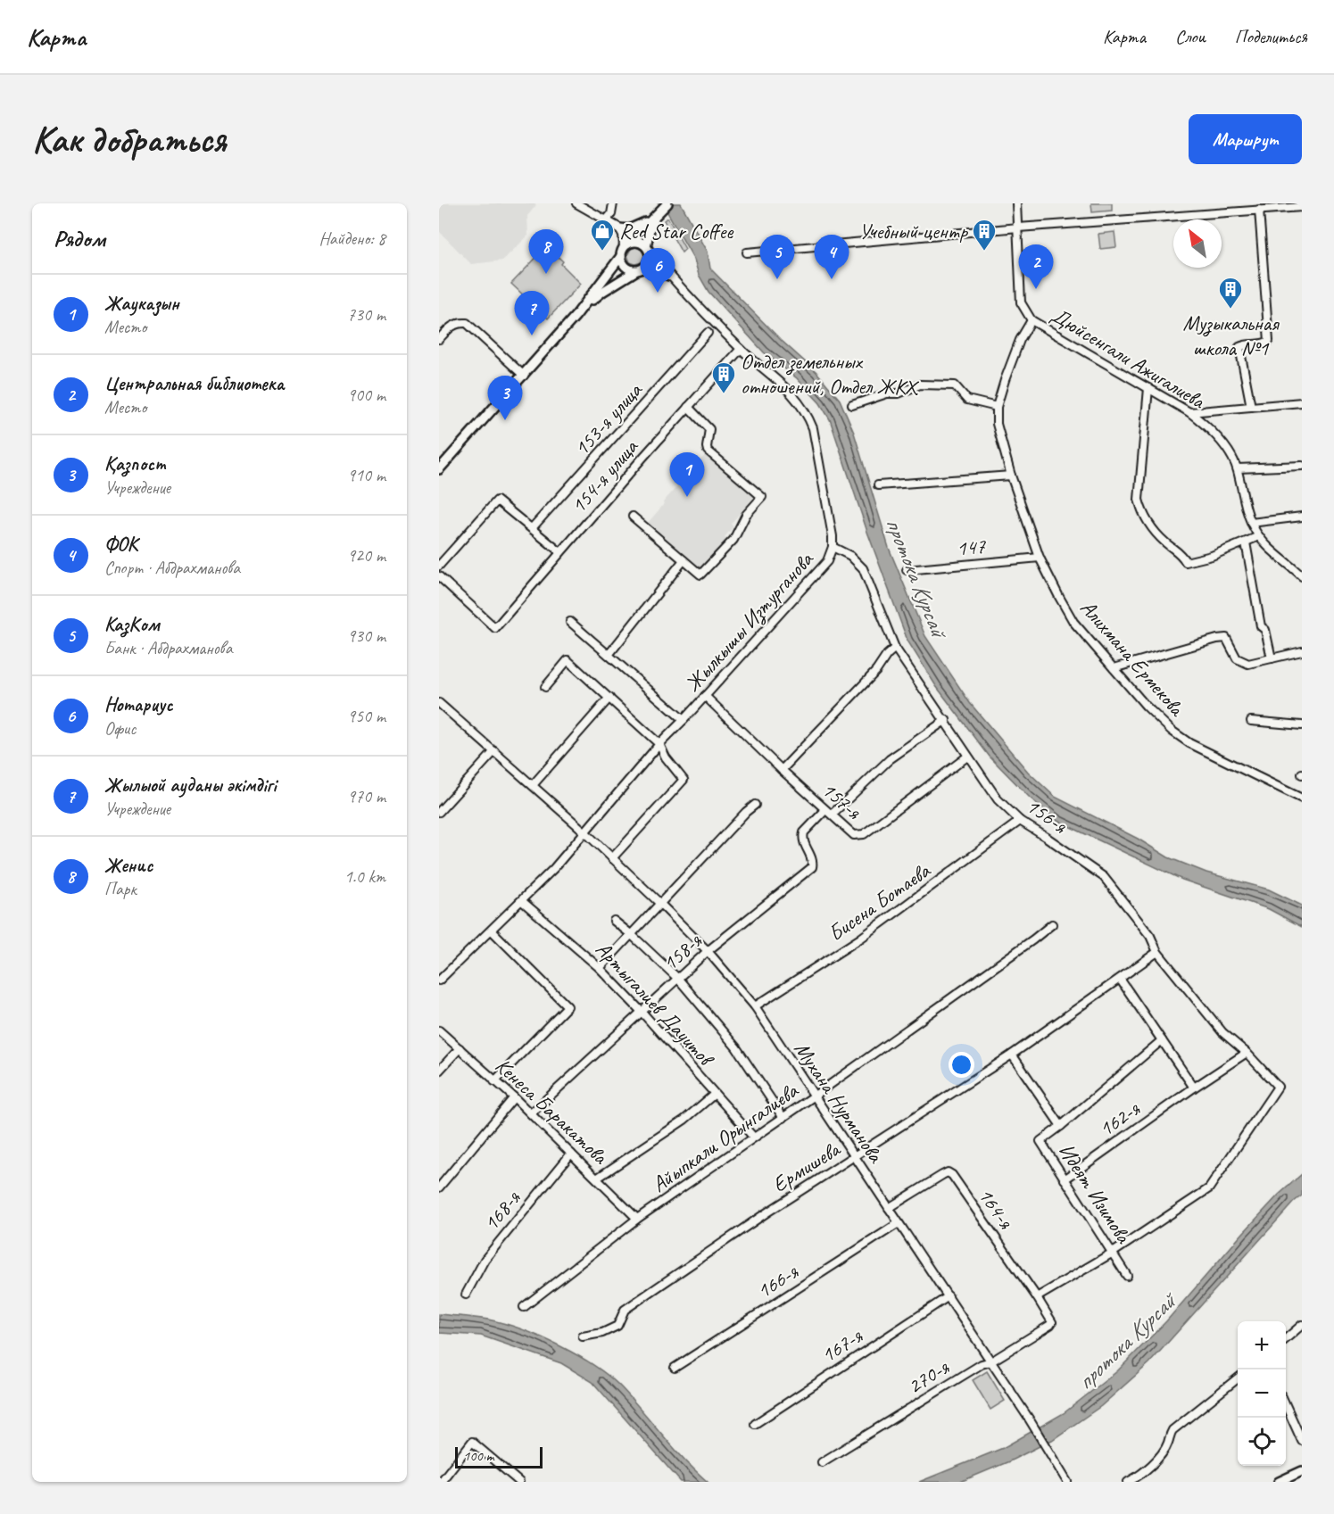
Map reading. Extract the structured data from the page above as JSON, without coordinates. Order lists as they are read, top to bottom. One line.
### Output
{"streets":{"street":["Дюйсенгали Ажигалиева","153-я улица","154-я улица","147","Жылкышы Изтурганова","Алихмана Ермекова","157-я","156-я","Бисена Ботаева","158-я","Артыгалиев Дауитов","Мухана Нурманова","Кенеса Баракатова","162-я","Айыпкали Орынгалиева","Ермишева","Идеят Изимова","164-я","168-я","166-я","167-я","270-я"]},"crossings":[["Дюйсенгали Ажигалиева","Алихмана Ермекова"],["154-я улица","Жылкышы Изтурганова"],["147","Алихмана Ермекова"],["Жылкышы Изтурганова","157-я"],["Жылкышы Изтурганова","156-я"],["Жылкышы Изтурганова","Артыгалиев Дауитов"],["Жылкышы Изтурганова","Мухана Нурманова"],["157-я","156-я"],["157-я","158-я"],["156-я","Бисена Ботаева"],["156-я","162-я"],["156-я","Ермишева"],["156-я","Идеят Изимова"],["Бисена Ботаева","Мухана Нурманова"],["158-я","Артыгалиев Дауитов"],["158-я","Мухана Нурманова"],["158-я","Кенеса Баракатова"],["Артыгалиев Дауитов","Айыпкали Орынгалиева"],["Мухана Нурманова","Айыпкали Орынгалиева"],["Мухана Нурманова","Ермишева"],["Мухана Нурманова","164-я"],["Мухана Нурманова","166-я"],["Мухана Нурманова","167-я"],["Мухана Нурманова","270-я"],["Кенеса Баракатова","Айыпкали Орынгалиева"],["Кенеса Баракатова","168-я"],["162-я","Идеят Изимова"],["Ермишева","Идеят Изимова"],["164-я","270-я"]],"water":["протока Курсай"],"places":{"shop":["Red Star Coffee"],"building":["Учебный центр","Музыкальная школа №1","Отдел земельных отношений, Отдел ЖКХ"]},"scale_bar":"100 m","north":"top left","page":{"header":"Карта","nav":["Карта","Слои","Поделиться"],"buttons":"Маршрут","title":"Как добраться","heading":["Рядом","Найдено: 8"],"pins":["8","4","5","2","6","7","3","1"],"list":[{"mark":"1","name":"Жауказын","note":"Место","value":"730 m"},{"mark":"2","name":"Центральная библиотека","note":"Место","value":"900 m"},{"mark":"3","name":"Қазпост","note":"Учреждение","value":"910 m"},{"mark":"4","name":"ФОК","note":"Спорт · Абдрахманова","value":"920 m"},{"mark":"5","name":"КазКом","note":"Банк · Абдрахманова","value":"930 m"},{"mark":"6","name":"Нотариус","note":"Офис","value":"950 m"},{"mark":"7","name":"Жылыой ауданы әкімдігі","note":"Учреждение","value":"970 m"},{"mark":"8","name":"Женис","note":"Парк","value":"1.0 km"}],"map_buttons":["+","−"],"scale":"100 m"}}
